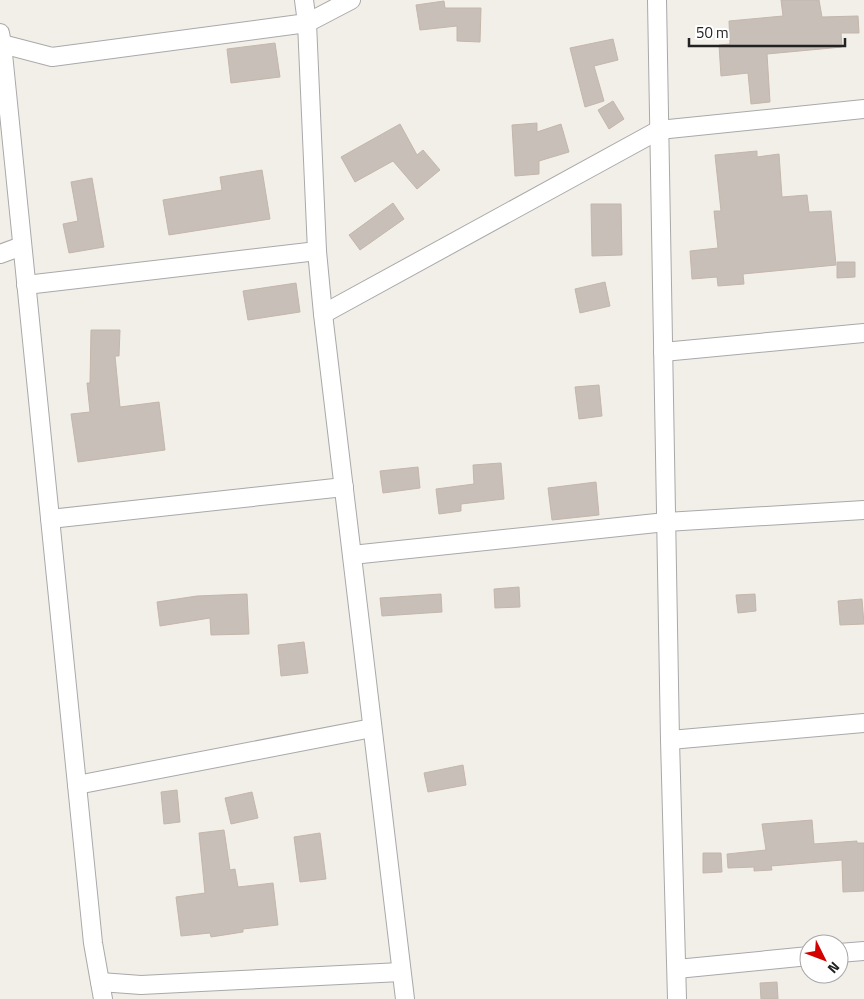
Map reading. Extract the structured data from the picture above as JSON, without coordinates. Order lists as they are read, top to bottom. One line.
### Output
{"scale_bar":"50 m","north":"bottom right"}
